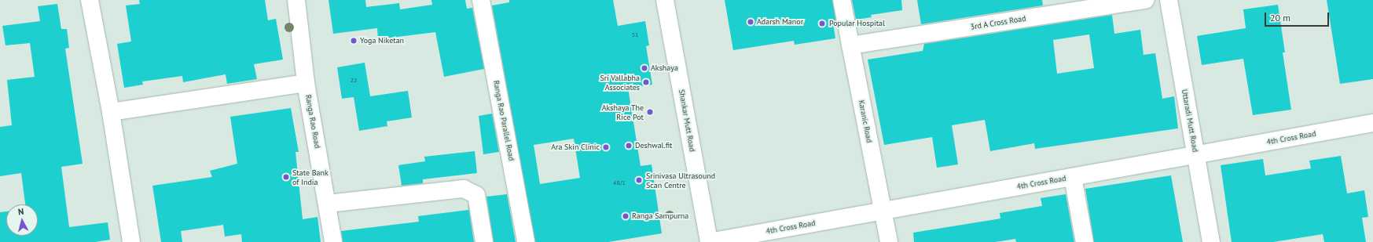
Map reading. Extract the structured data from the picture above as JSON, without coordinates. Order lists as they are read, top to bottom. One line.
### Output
{"streets":{"street":["3rd A Cross Road","Ranga Rao Parallel Road","Shankar Mutt Road","Uttaradi Mutt Road","Ranga Rao Road","Karanic Road","4th Cross Road"]},"crossings":[["3rd A Cross Road","Karanic Road"],["Shankar Mutt Road","4th Cross Road"],["Uttaradi Mutt Road","4th Cross Road"],["Karanic Road","4th Cross Road"]],"places":["Adarsh Manor","Popular Hospital","Yoga Niketan","Akshaya","Sri Vallabha Associates","Akshaya The Rice Pot","Deshwal.fit","Ara Skin Clinic","State Bank of India","Srinivasa Ultrasound Scan Centre","Ranga Sampurna"],"house_numbers":["51","22","48/1"],"scale_bar":"20 m","north":"top"}
